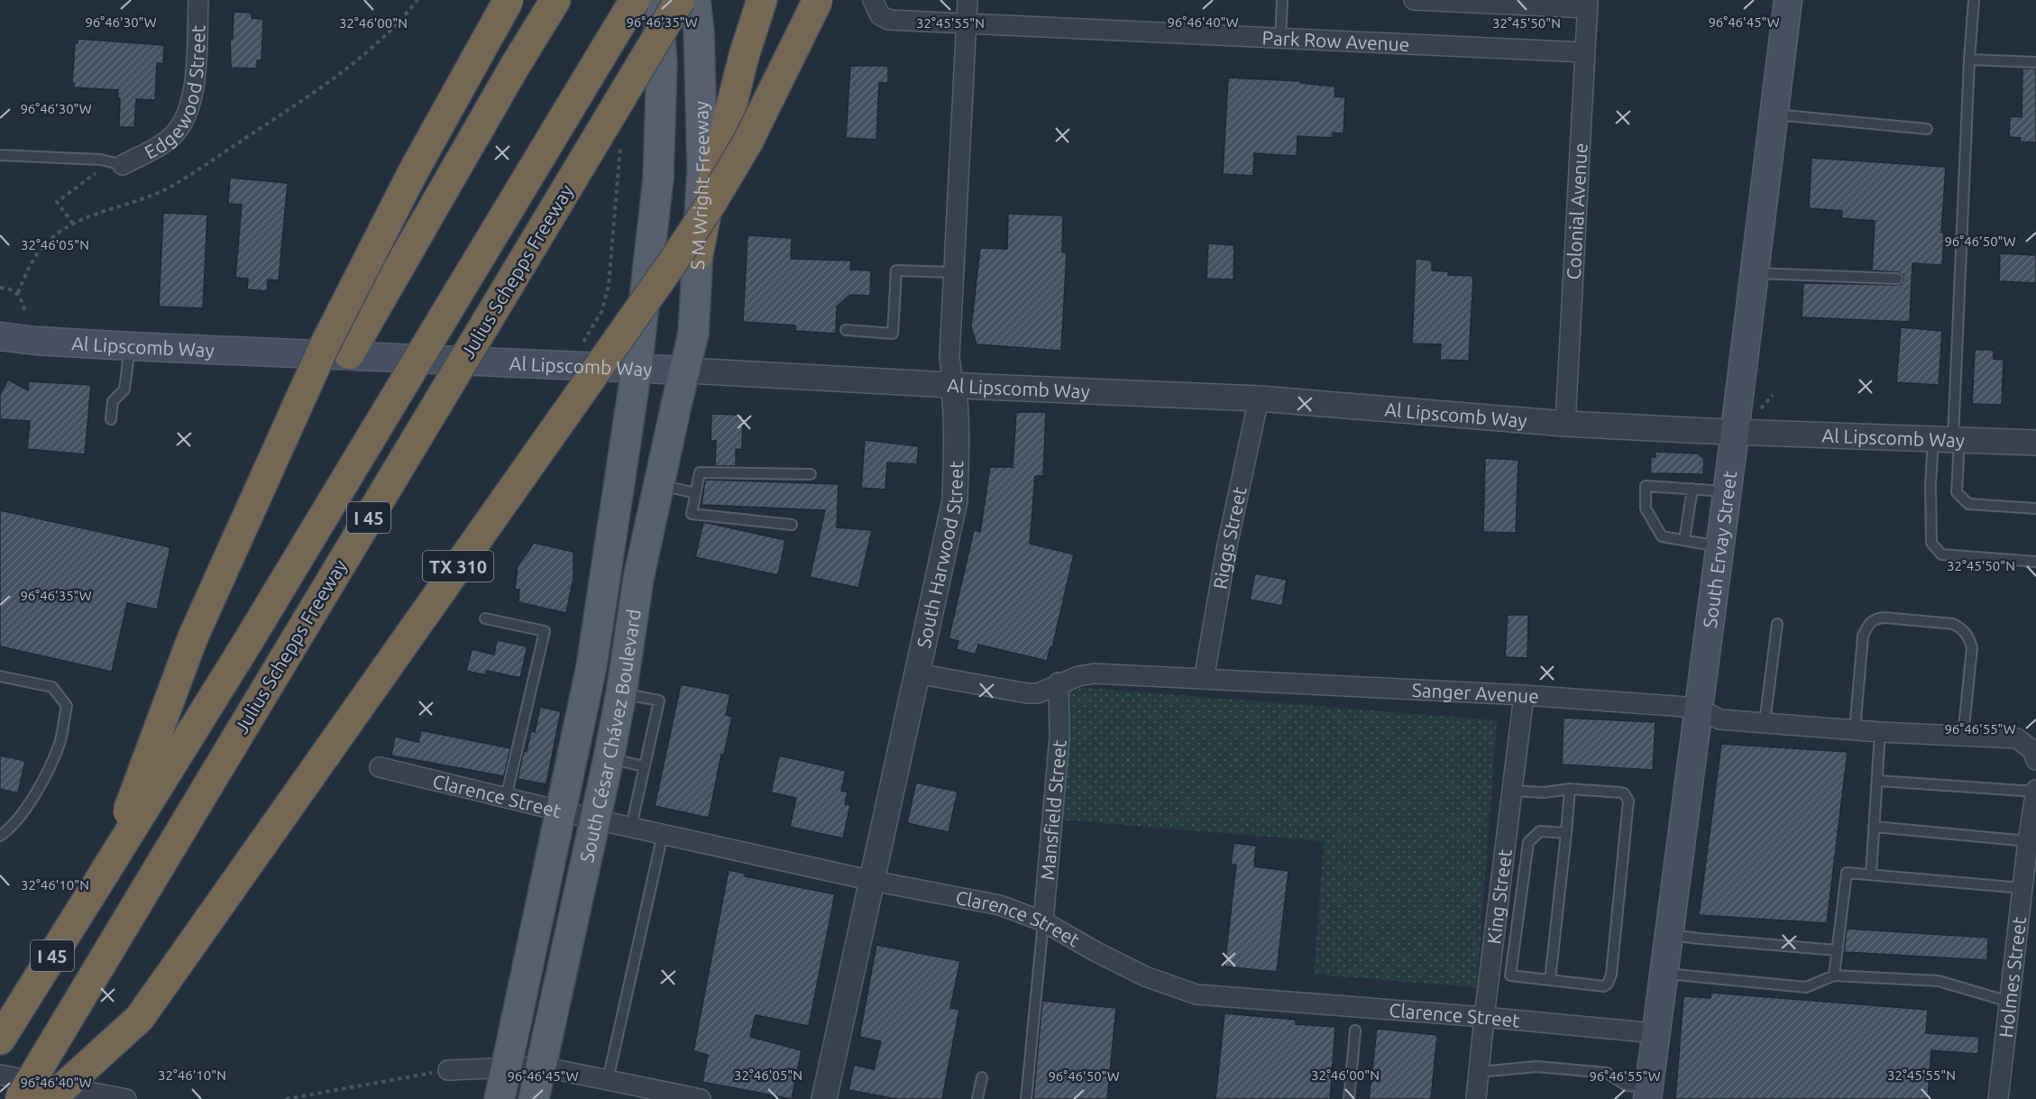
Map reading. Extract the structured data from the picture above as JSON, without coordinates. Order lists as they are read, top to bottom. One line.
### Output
{"streets":{"highway":["Julius Schepps Freeway","I 45","TX 310"],"main road":["S M Wright Freeway","Al Lipscomb Way","South Ervay Street","South César Chávez Boulevard"],"street":["Park Row Avenue","Edgewood Street","Colonial Avenue","Riggs Street","South Harwood Street","Sanger Avenue","Clarence Street","Mansfield Street","King Street","Holmes Street"]},"crossings":[["Park Row Avenue","Colonial Avenue"],["Park Row Avenue","South Harwood Street"],["S M Wright Freeway","Al Lipscomb Way"],["S M Wright Freeway","South César Chávez Boulevard"],["Colonial Avenue","Al Lipscomb Way"],["Al Lipscomb Way","Riggs Street"],["Al Lipscomb Way","South Ervay Street"],["Al Lipscomb Way","South Harwood Street"],["Al Lipscomb Way","South César Chávez Boulevard"],["Riggs Street","Sanger Avenue"],["South Ervay Street","Sanger Avenue"],["South Ervay Street","Clarence Street"],["South Harwood Street","Sanger Avenue"],["South Harwood Street","Clarence Street"],["Sanger Avenue","Mansfield Street"],["Sanger Avenue","King Street"],["South César Chávez Boulevard","Clarence Street"],["Clarence Street","Mansfield Street"],["Clarence Street","King Street"]],"coordinates":["96°46'30\"W","96°46'35\"W","96°46'40\"W","96°46'45\"W","32°46'00\"N","32°45'55\"N","32°45'50\"N","96°46'50\"W","32°46'05\"N","96°46'55\"W","32°46'10\"N"]}
